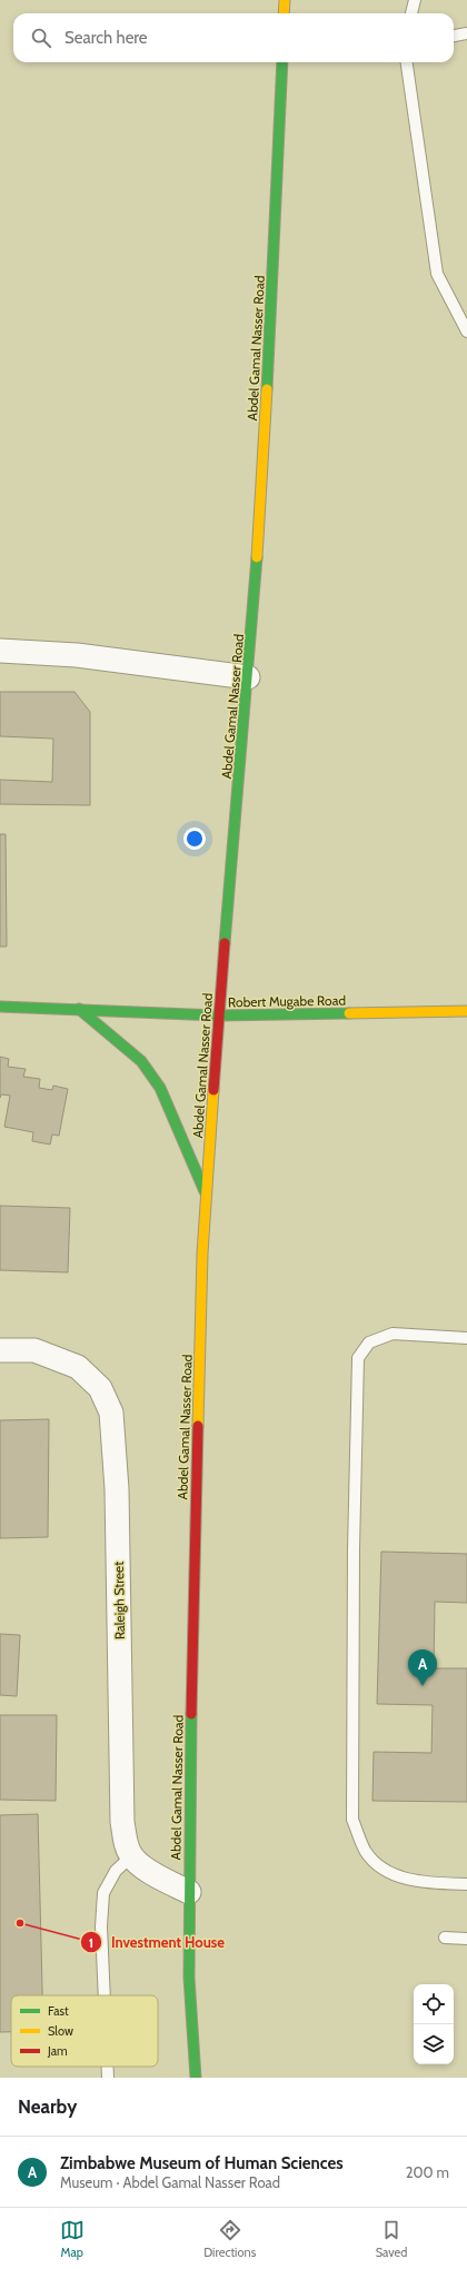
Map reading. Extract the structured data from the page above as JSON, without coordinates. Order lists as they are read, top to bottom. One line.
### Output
{"streets":{"main road":["Abdel Gamal Nasser Road","Robert Mugabe Road"],"street":["Raleigh Street"]},"crossings":[["Abdel Gamal Nasser Road","Robert Mugabe Road"]],"places":["Investment House"],"legend":["Fast","Slow","Jam"],"page":{"search":"Search here","pins":"A","heading":"Nearby","list":[{"mark":"A","name":"Zimbabwe Museum of Human Sciences","note":"Museum · Abdel Gamal Nasser Road","value":"200 m"}],"nav":["Map","Directions","Saved"]}}
